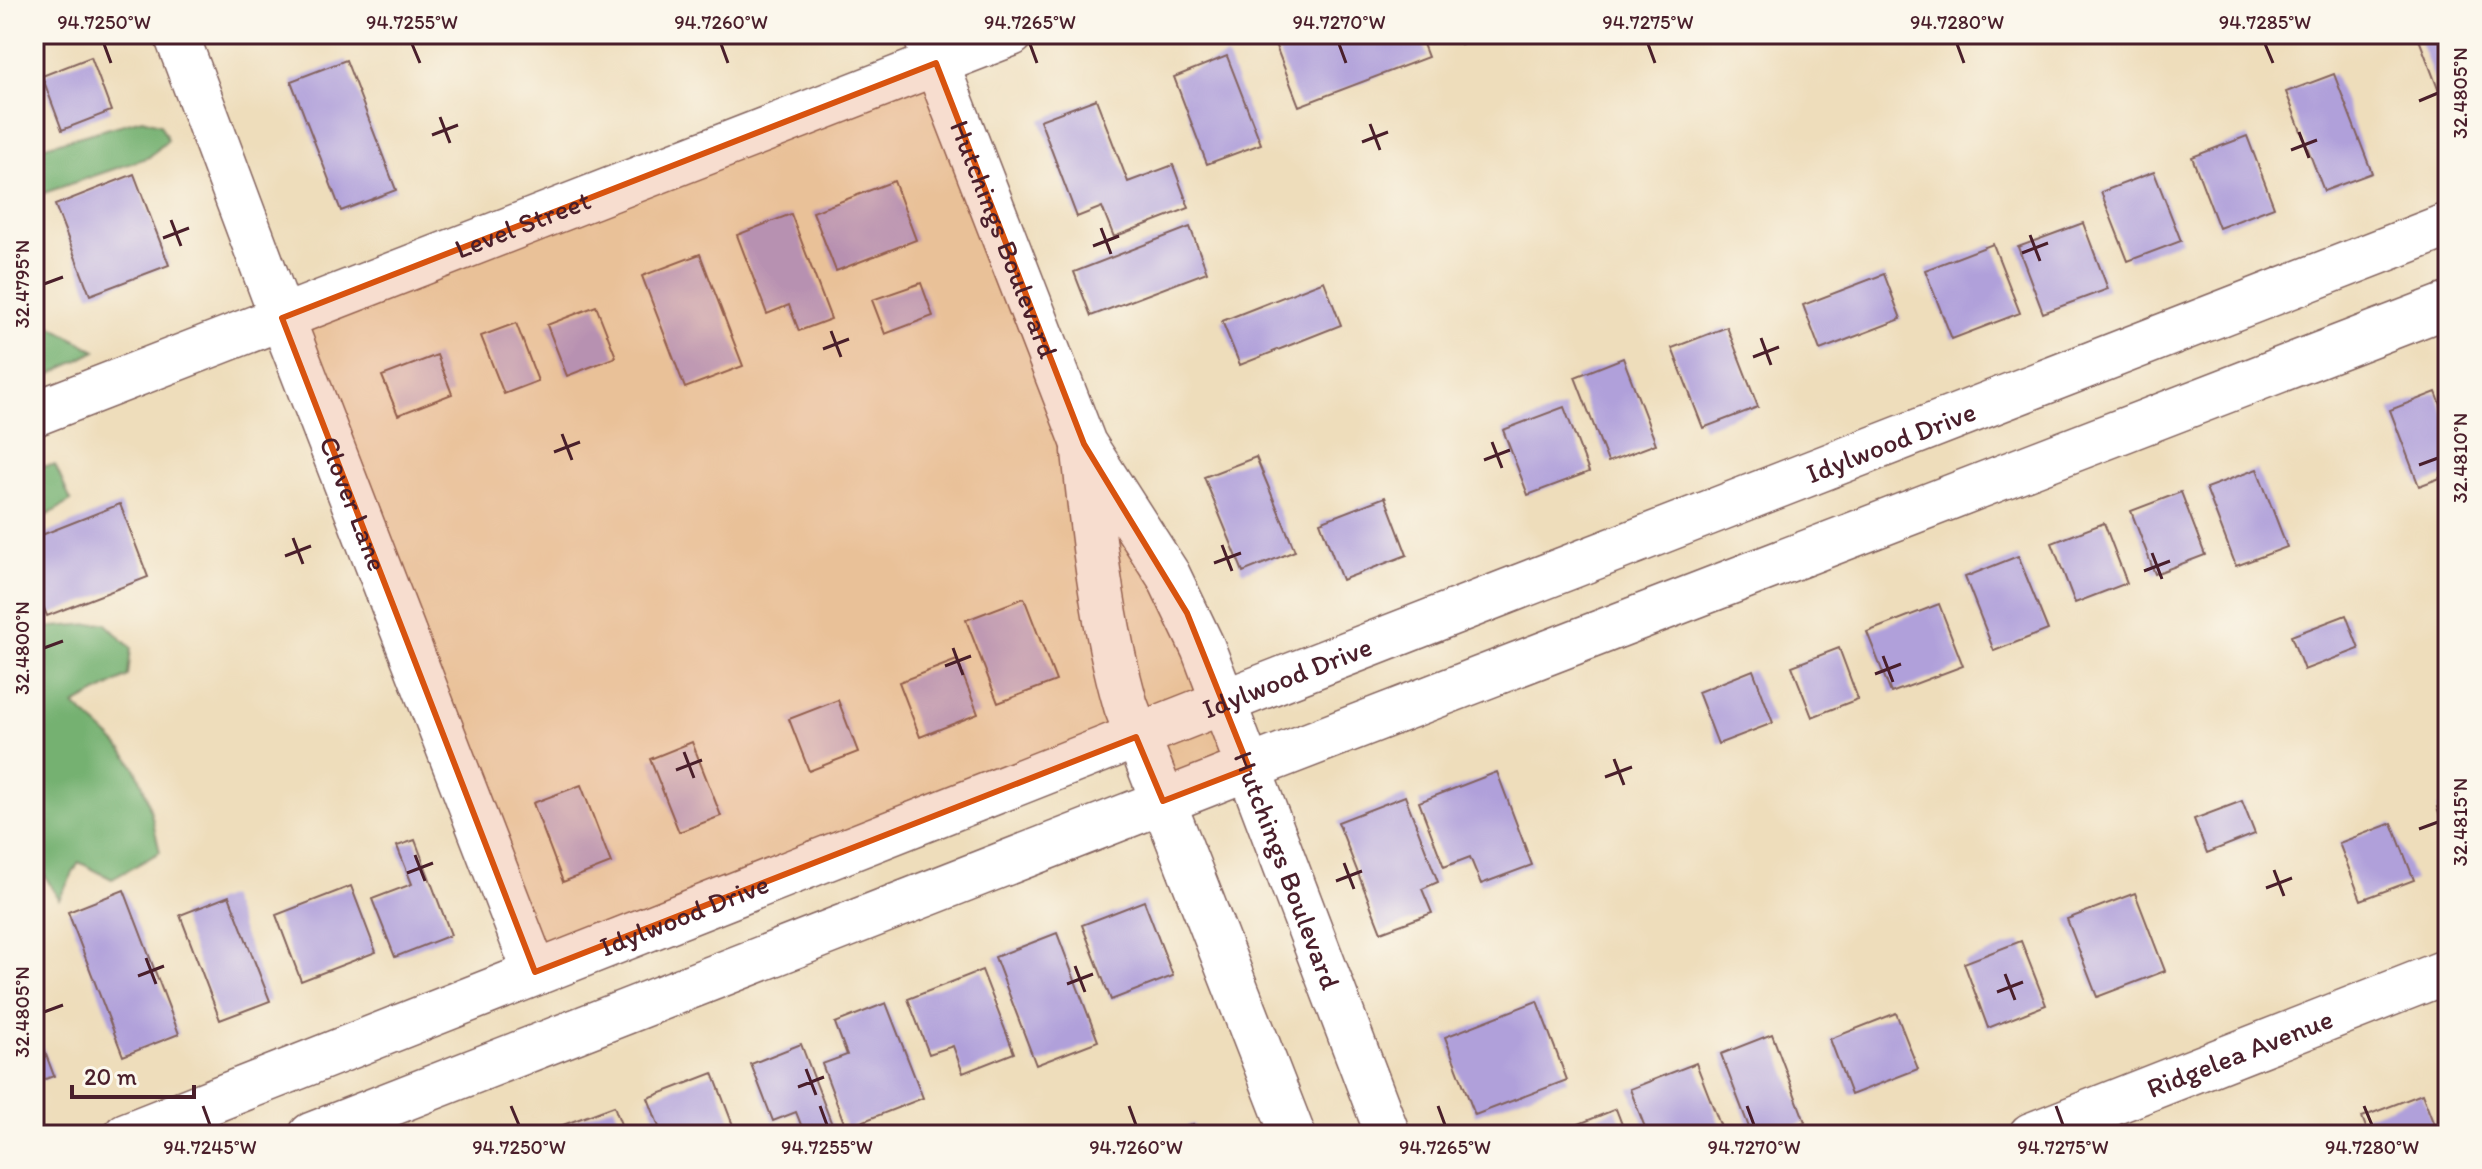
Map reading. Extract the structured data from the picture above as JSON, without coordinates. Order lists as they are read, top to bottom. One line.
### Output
{"streets":{"street":["Level Street","Hutchings Boulevard","Idylwood Drive","Clover Lane","Ridgelea Avenue"]},"crossings":[["Level Street","Hutchings Boulevard"],["Level Street","Clover Lane"],["Hutchings Boulevard","Idylwood Drive"],["Idylwood Drive","Clover Lane"]],"scale_bar":"20 m","coordinates":["94.7250°W","94.7255°W","94.7260°W","94.7265°W","94.7270°W","94.7275°W","94.7280°W","94.7285°W","32.4805°N","32.4795°N","32.4810°N","32.4800°N","32.4815°N","94.7245°W"]}
